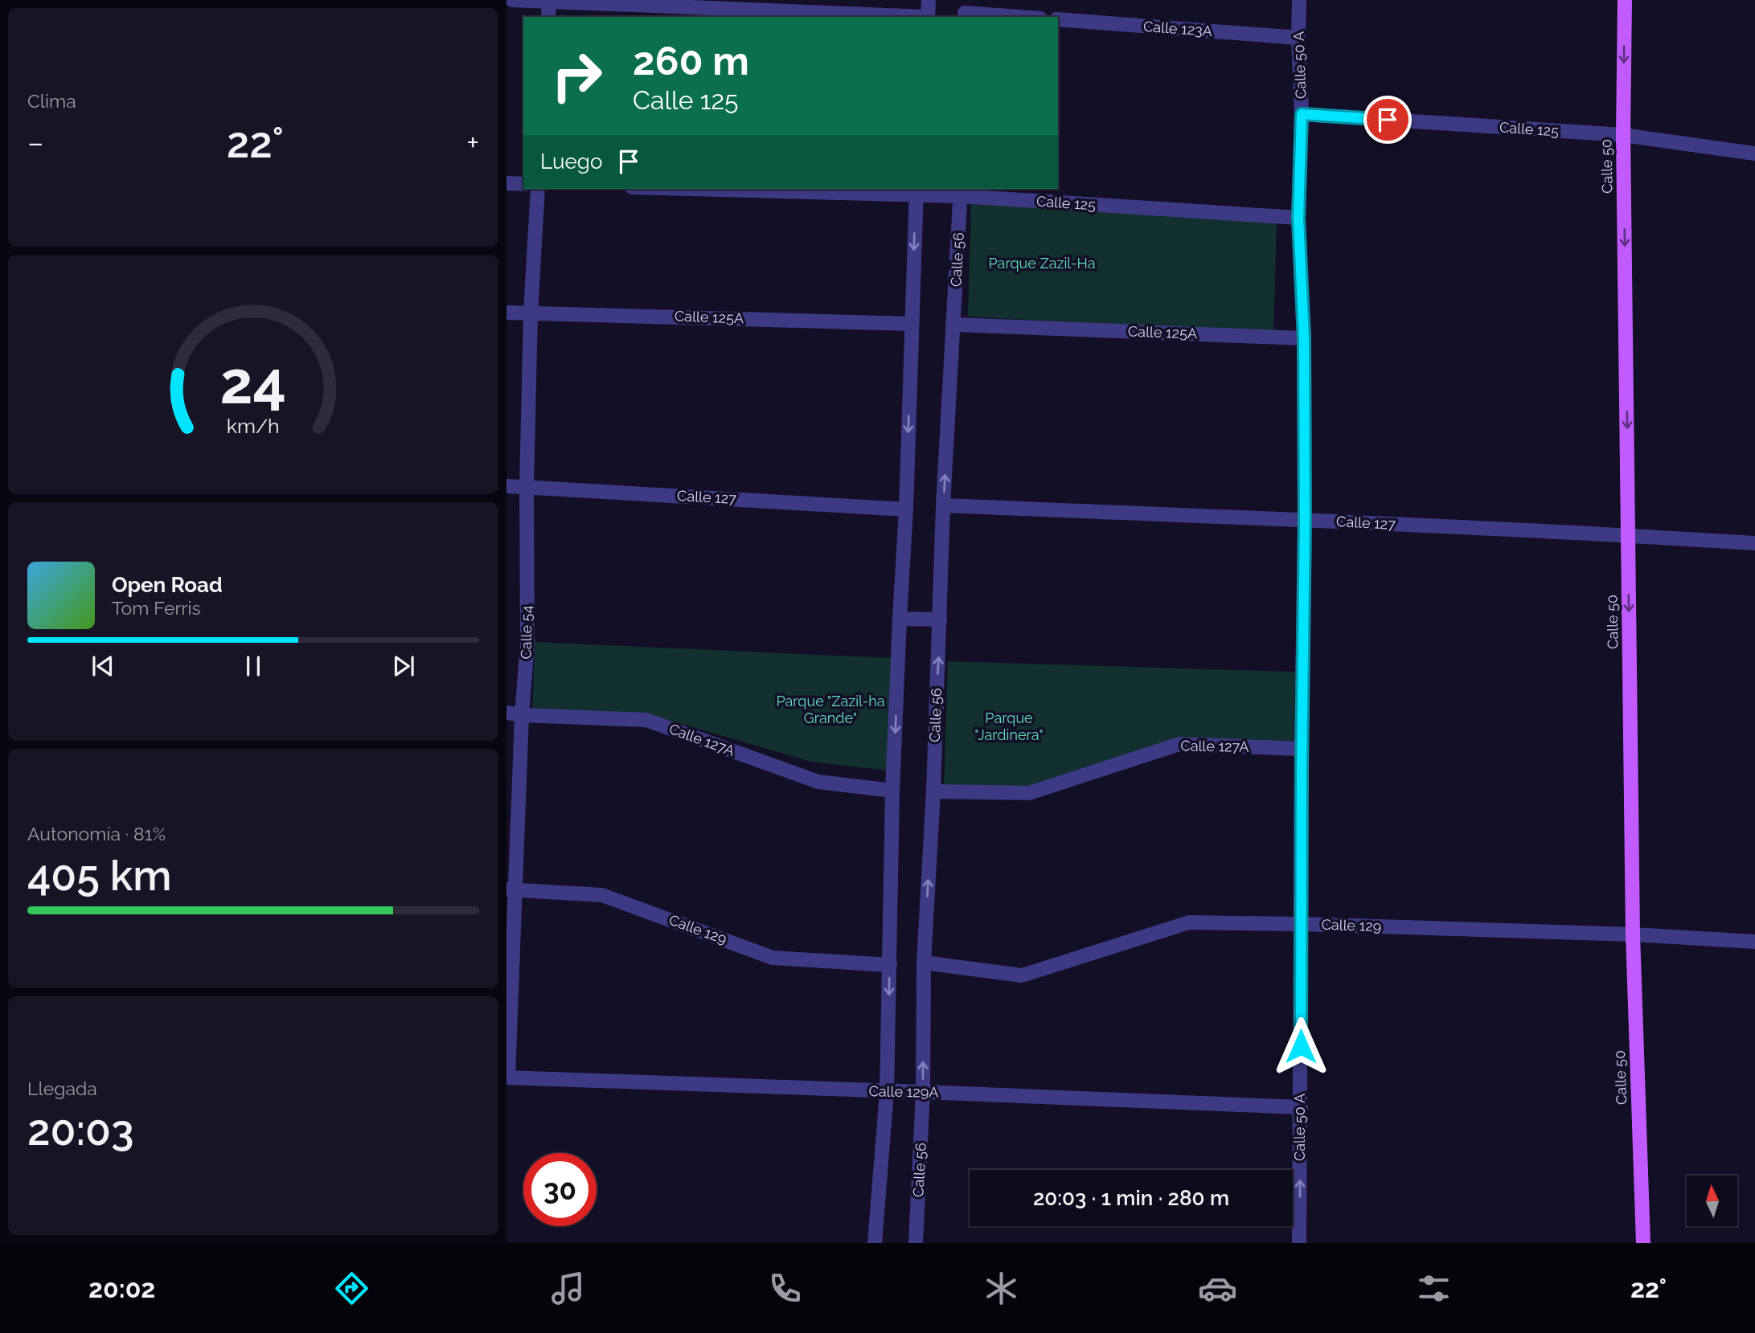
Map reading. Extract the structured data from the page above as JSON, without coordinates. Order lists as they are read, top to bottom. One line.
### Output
{"streets":{"main road":["Calle 50"],"street":["Calle 123A","Calle 50 A","Calle 125","Calle 56","Calle 125A","Calle 127","Calle 54","Calle 127A","Calle 129","Calle 129A"]},"crossings":[["Calle 123A","Calle 50 A"],["Calle 50 A","Calle 125"],["Calle 50 A","Calle 125A"],["Calle 50 A","Calle 127"],["Calle 50 A","Calle 127A"],["Calle 50 A","Calle 129"],["Calle 50 A","Calle 129A"],["Calle 125","Calle 50"],["Calle 125","Calle 56"],["Calle 50","Calle 127"],["Calle 50","Calle 129"],["Calle 56","Calle 125A"],["Calle 56","Calle 127"],["Calle 56","Calle 127A"],["Calle 56","Calle 129"],["Calle 56","Calle 129A"],["Calle 125A","Calle 54"],["Calle 127","Calle 54"],["Calle 54","Calle 127A"],["Calle 54","Calle 129"],["Calle 54","Calle 129A"]],"one_way":["Calle 50"],"parks":["Parque Zazil-Ha","Parque \"Zazil-ha Grande\"","Parque \"Jardinera\""],"north":"top","page":{"tile":["Clima",["Autonomía · 81%","405 km"],["Llegada","20:03"]],"turn":["260 m","Calle 125"],"heat":["−","22°","+"],"then":"Luego","song":["Open Road","Tom Ferris"],"limit":"30","trip":"20:03 · 1 min · 280 m","tabs":["20:02","22°"],"gauge":["24","km/h"]}}
